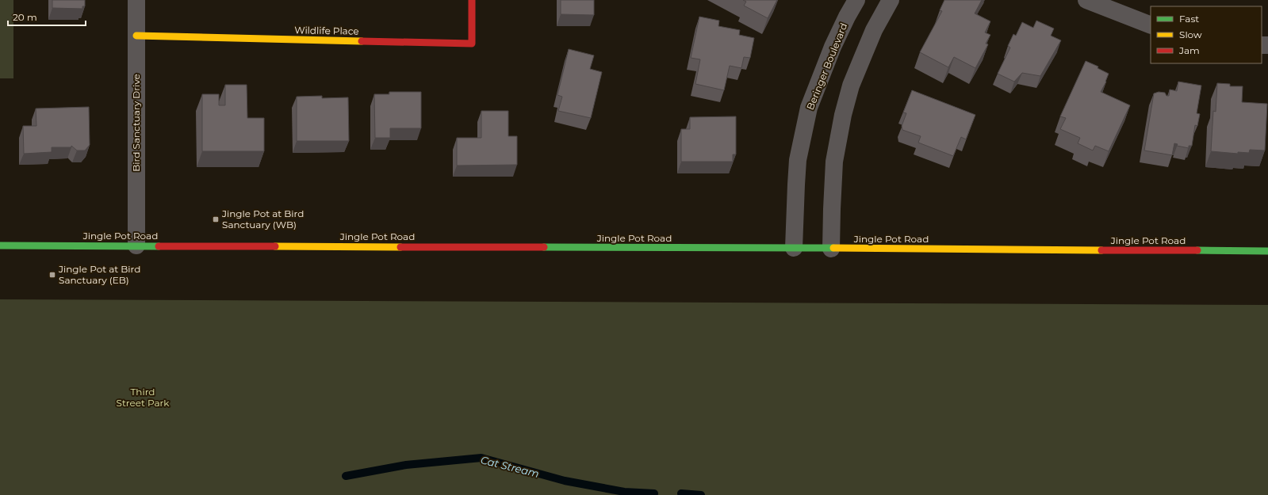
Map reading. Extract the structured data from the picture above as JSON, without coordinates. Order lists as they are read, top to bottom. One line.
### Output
{"streets":{"street":["Wildlife Place","Beringer Boulevard","Bird Sanctuary Drive","Jingle Pot Road"]},"crossings":[["Wildlife Place","Bird Sanctuary Drive"],["Beringer Boulevard","Jingle Pot Road"],["Bird Sanctuary Drive","Jingle Pot Road"]],"water":["Cat Stream"],"parks":["Third Street Park"],"places":{"transit":["Jingle Pot at Bird Sanctuary (WB)","Jingle Pot at Bird Sanctuary (EB)"]},"legend":["Fast","Slow","Jam"],"scale_bar":"20 m"}
